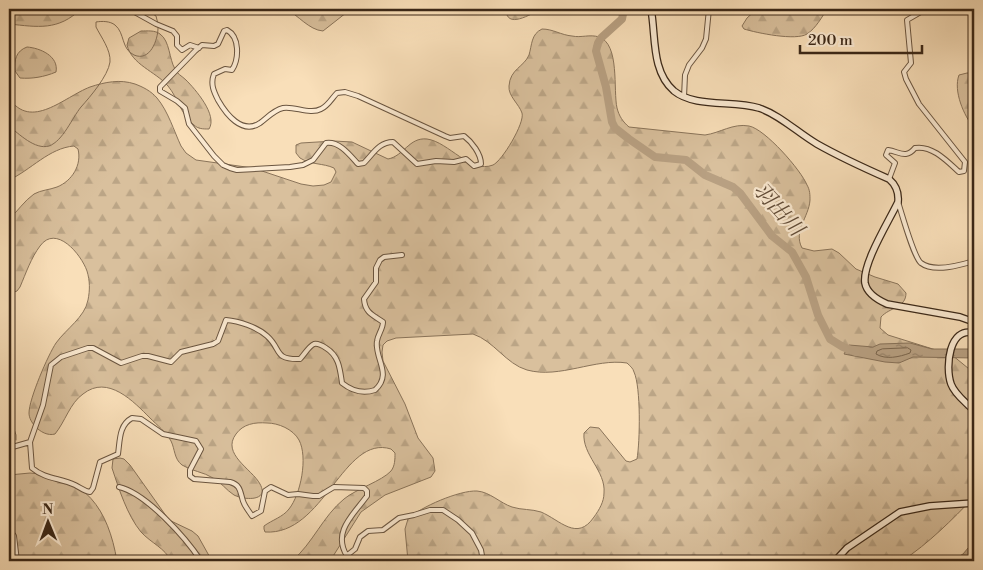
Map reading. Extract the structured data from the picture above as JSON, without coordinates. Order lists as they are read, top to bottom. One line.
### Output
{"water":["羽出川"],"scale_bar":"200 m","north":"top"}
